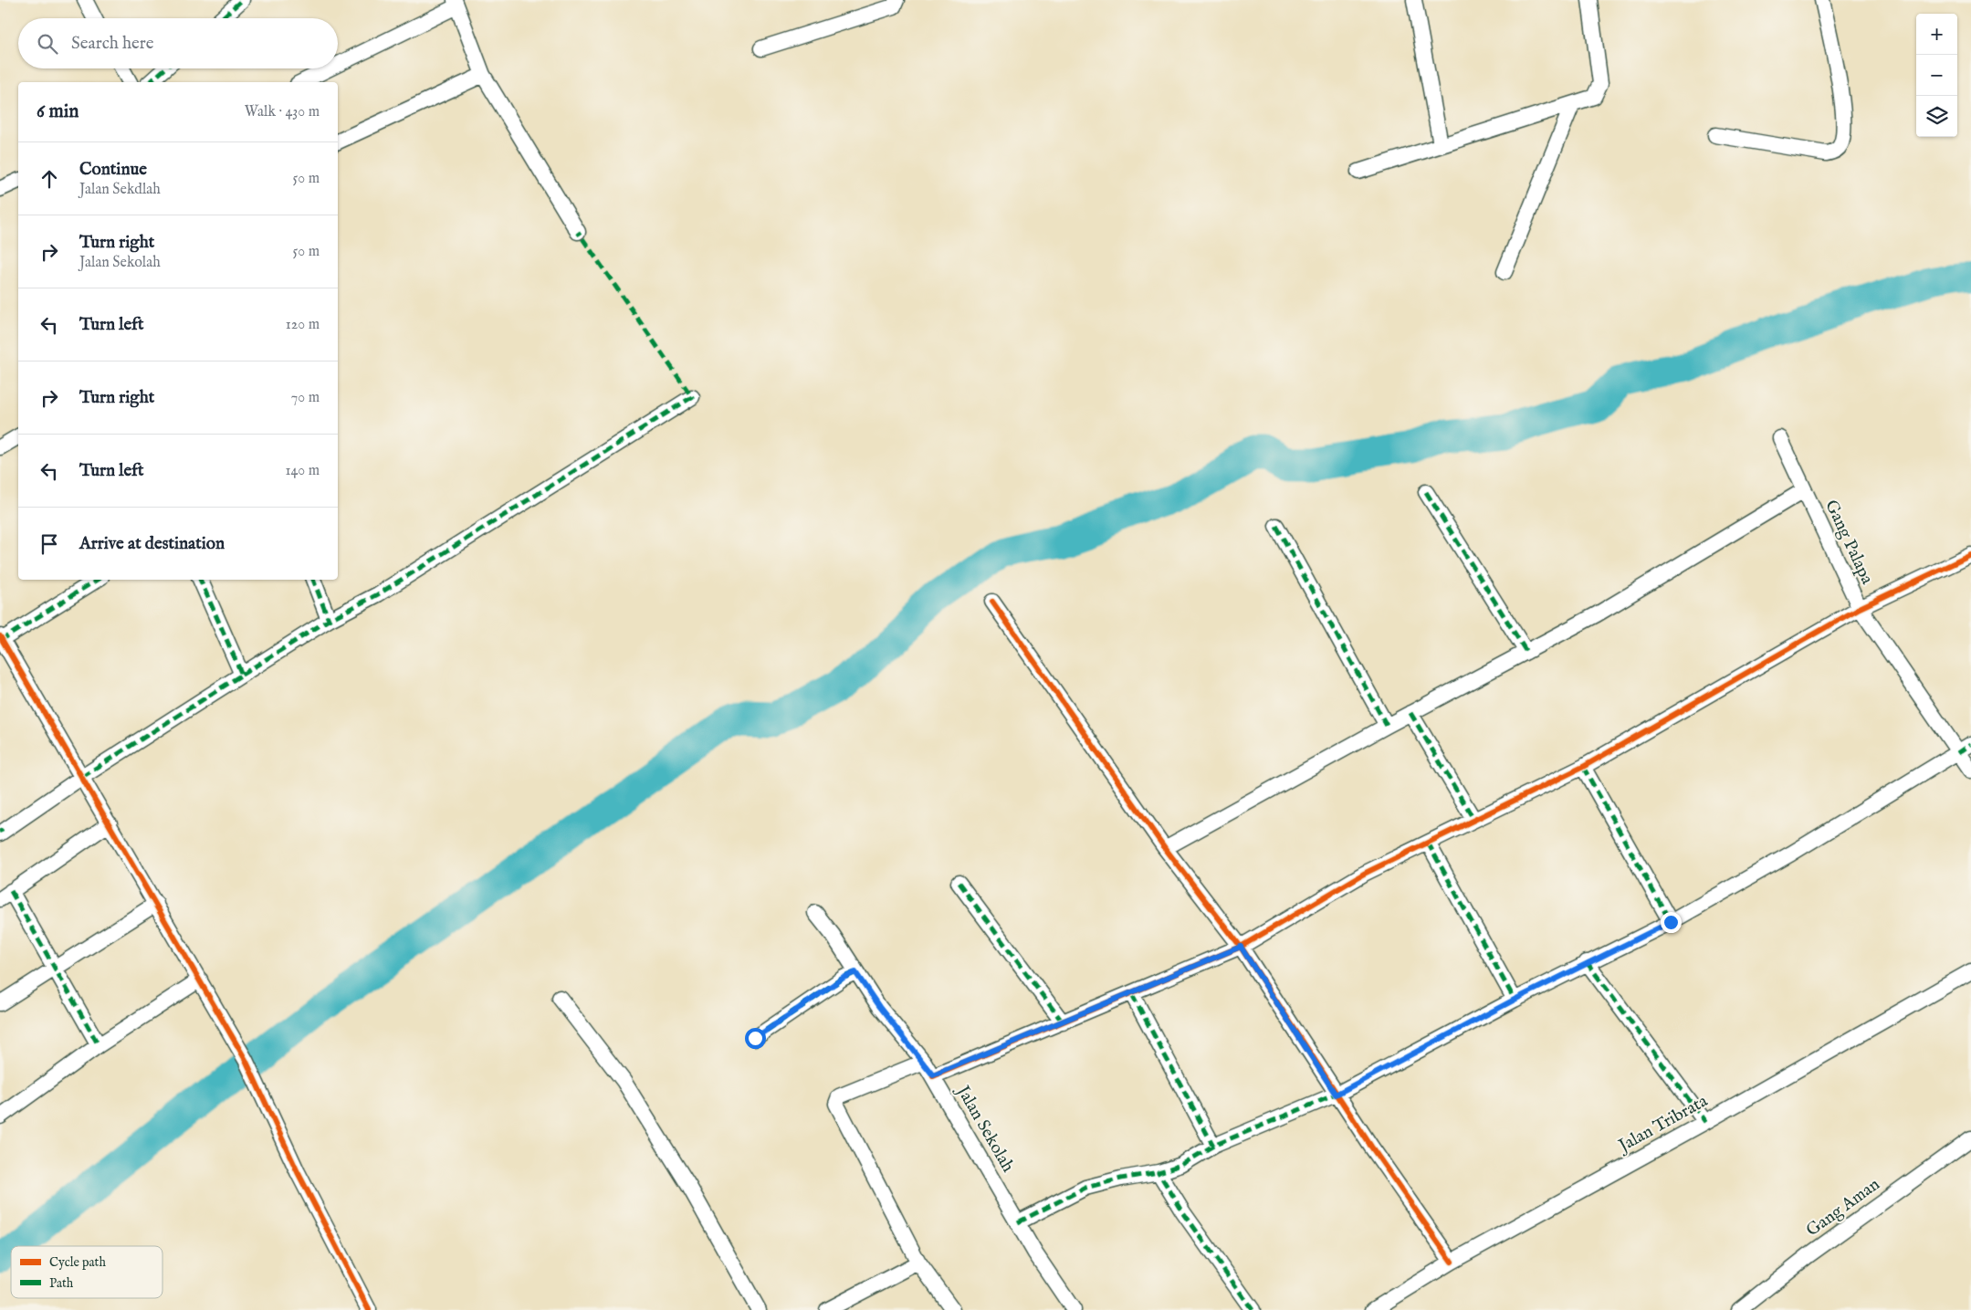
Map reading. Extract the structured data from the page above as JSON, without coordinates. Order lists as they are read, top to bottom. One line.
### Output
{"streets":{"street":["Gang Palapa","Jalan Tribrata","Jalan Sekolah","Gang Aman"]},"legend":["Cycle path","Path"],"page":{"map_buttons":["+","−"],"search":"Search here","heading":["6 min","Walk · 430 m"],"list":[["Continue","Jalan Sekdlah","50 m"],["Turn right","Jalan Sekolah","50 m"],["Turn left","120 m"],["Turn right","70 m"],["Turn left","140 m"],"Arrive at destination"]}}
